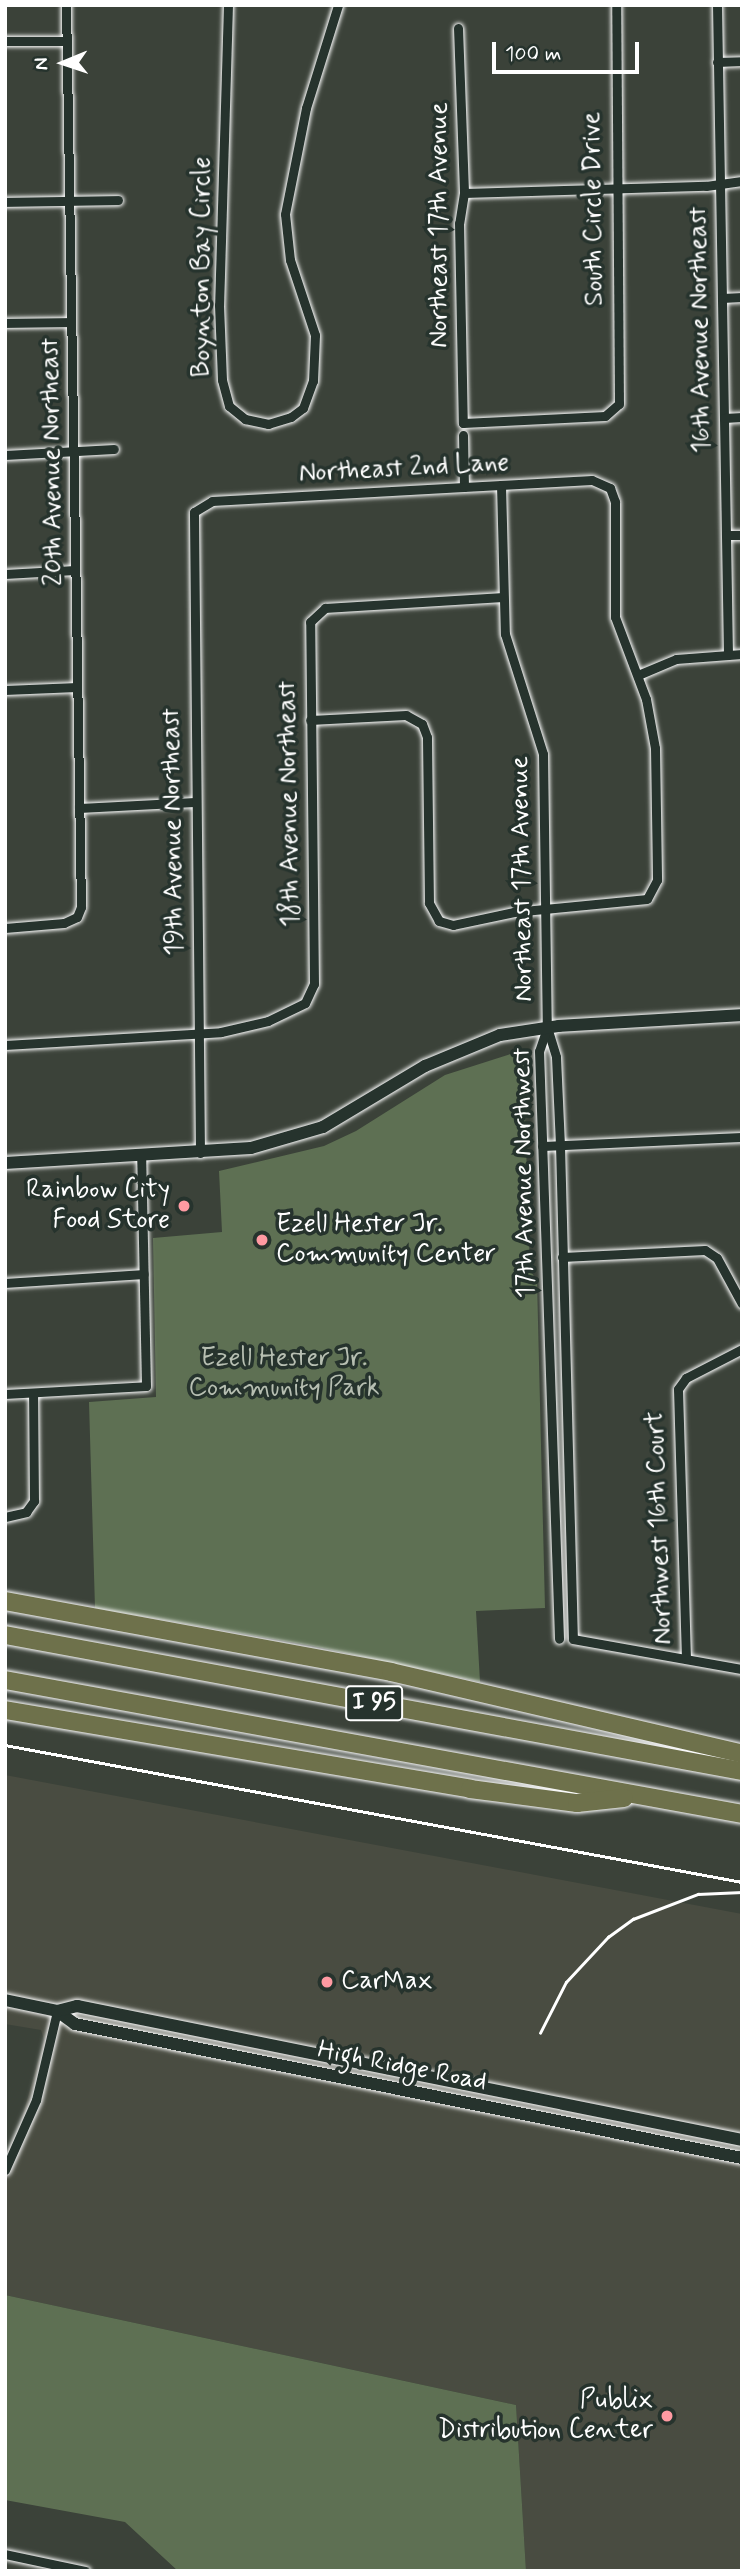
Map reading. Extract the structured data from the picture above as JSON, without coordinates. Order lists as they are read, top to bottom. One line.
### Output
{"streets":{"highway":["I 95"],"street":["South Circle Drive","Northeast 17th Avenue","Boynton Bay Circle","16th Avenue Northeast","20th Avenue Northeast","Northeast 2nd Lane","18th Avenue Northeast","19th Avenue Northeast","17th Avenue Northwest","Northwest 16th Court","High Ridge Road"]},"crossings":[["South Circle Drive","Northeast 17th Avenue"],["Northeast 17th Avenue","Northeast 2nd Lane"],["Northeast 17th Avenue","18th Avenue Northeast"],["Northeast 17th Avenue","17th Avenue Northwest"],["Northeast 2nd Lane","19th Avenue Northeast"],["18th Avenue Northeast","19th Avenue Northeast"],["17th Avenue Northwest","Northwest 16th Court"]],"parks":["Ezell Hester Jr. Community Park"],"places":["Rainbow City Food Store","Ezell Hester Jr. Community Center","CarMax","Publix Distribution Center"],"scale_bar":"100 m","north":"left"}
